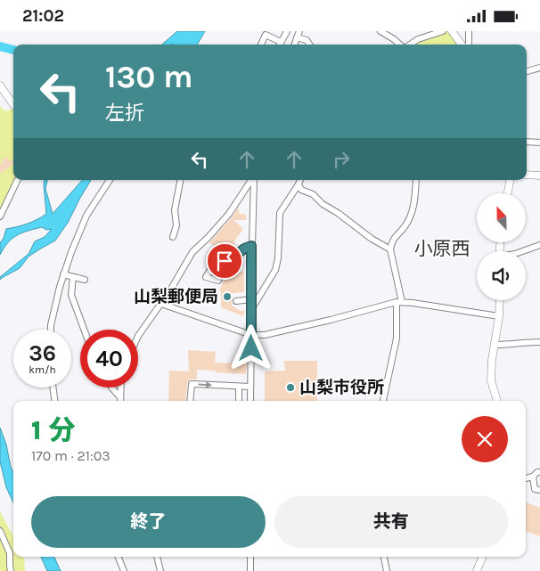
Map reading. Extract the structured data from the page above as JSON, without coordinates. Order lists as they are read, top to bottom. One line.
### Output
{"districts":["小原西"],"places":["山梨郵便局","山梨市役所"],"north":"top","page":{"status":"21:02","turn":["130 m","左折"],"speed":"36 km/h","limit":"40","heading":["1 分","170 m · 21:03"],"buttons":["終了","共有"]}}
